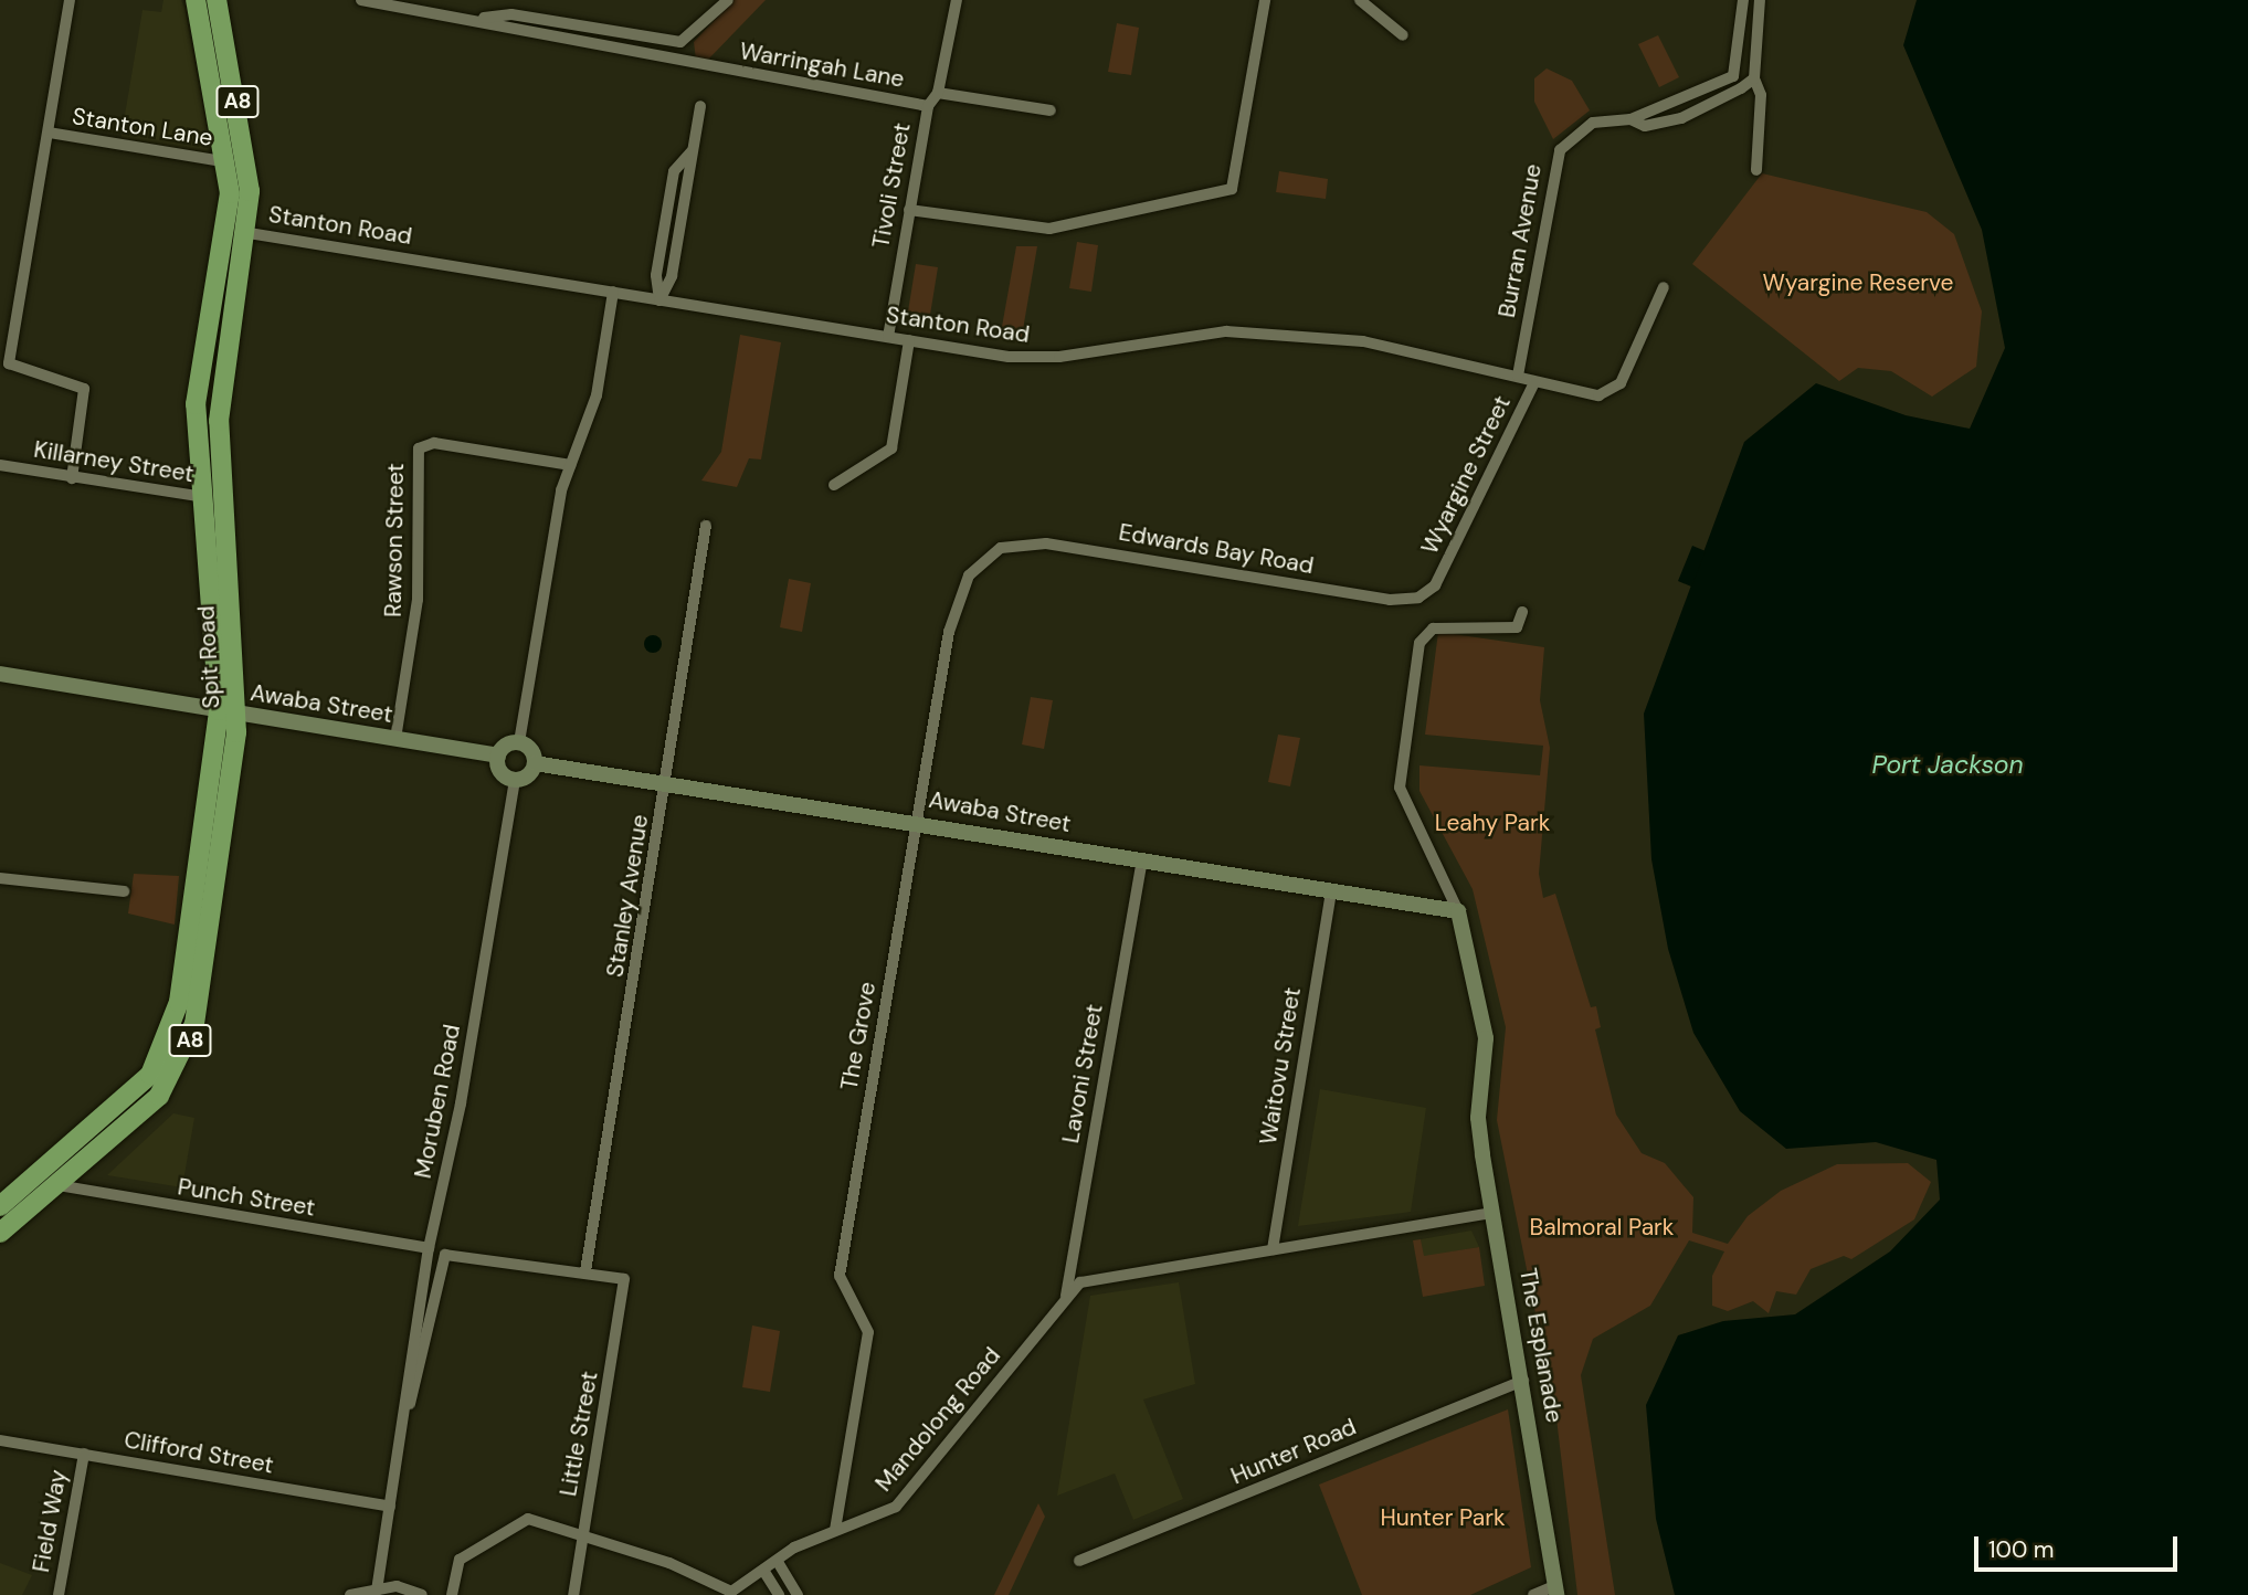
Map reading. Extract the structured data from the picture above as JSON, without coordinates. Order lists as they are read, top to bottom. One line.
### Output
{"streets":{"highway":["A8","Spit Road"],"street":["Warringah Lane","Stanton Lane","Tivoli Street","Stanton Road","Burran Avenue","Killarney Street","Wyargine Street","Rawson Street","Edwards Bay Road","Awaba Street","Stanley Avenue","The Grove","Waitovu Street","Lavoni Street","Moruben Road","Punch Street","The Esplanade","Mandolong Road","Little Street","Hunter Road","Clifford Street","Field Way"]},"crossings":[["Warringah Lane","Tivoli Street"],["Stanton Lane","Spit Road"],["Tivoli Street","Stanton Road"],["Stanton Road","Burran Avenue"],["Stanton Road","Wyargine Street"],["Stanton Road","Spit Road"],["Killarney Street","Spit Road"],["Wyargine Street","Edwards Bay Road"],["Rawson Street","Awaba Street"],["Edwards Bay Road","The Grove"],["Spit Road","Awaba Street"],["Spit Road","Punch Street"],["Awaba Street","Stanley Avenue"],["Awaba Street","The Grove"],["Awaba Street","Waitovu Street"],["Awaba Street","Lavoni Street"],["Awaba Street","The Esplanade"],["Stanley Avenue","Moruben Road"],["Stanley Avenue","Little Street"],["The Grove","Mandolong Road"],["Waitovu Street","Mandolong Road"],["Lavoni Street","Mandolong Road"],["Moruben Road","Punch Street"],["Moruben Road","Little Street"],["Moruben Road","Clifford Street"],["The Esplanade","Mandolong Road"],["The Esplanade","Hunter Road"],["Mandolong Road","Little Street"],["Clifford Street","Field Way"]],"water":["Port Jackson"],"parks":["Wyargine Reserve","Leahy Park","Balmoral Park","Hunter Park"],"scale_bar":"100 m"}
